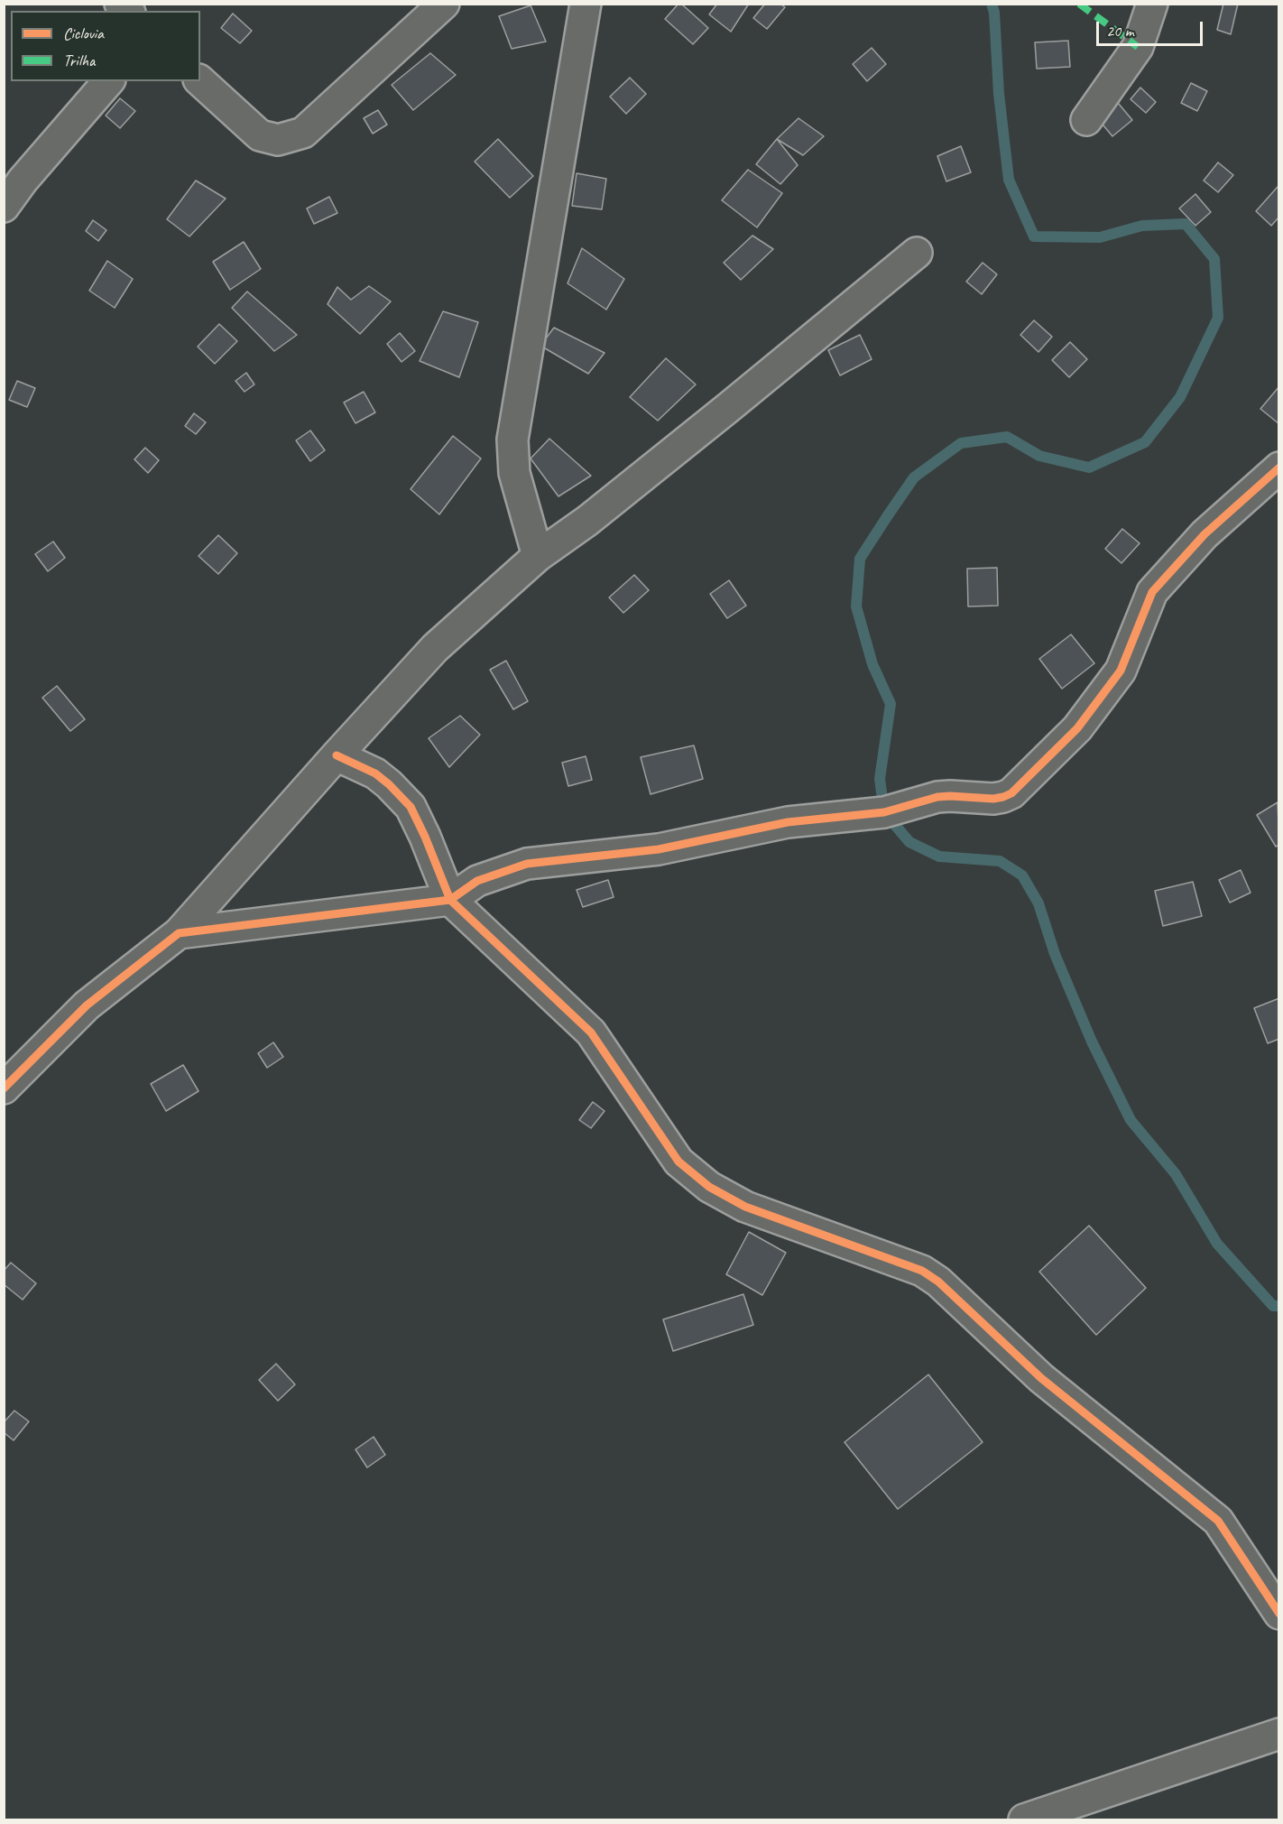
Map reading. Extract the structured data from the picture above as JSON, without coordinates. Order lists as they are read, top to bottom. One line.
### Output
{"legend":["Ciclovia","Trilha"],"scale_bar":"20 m"}
